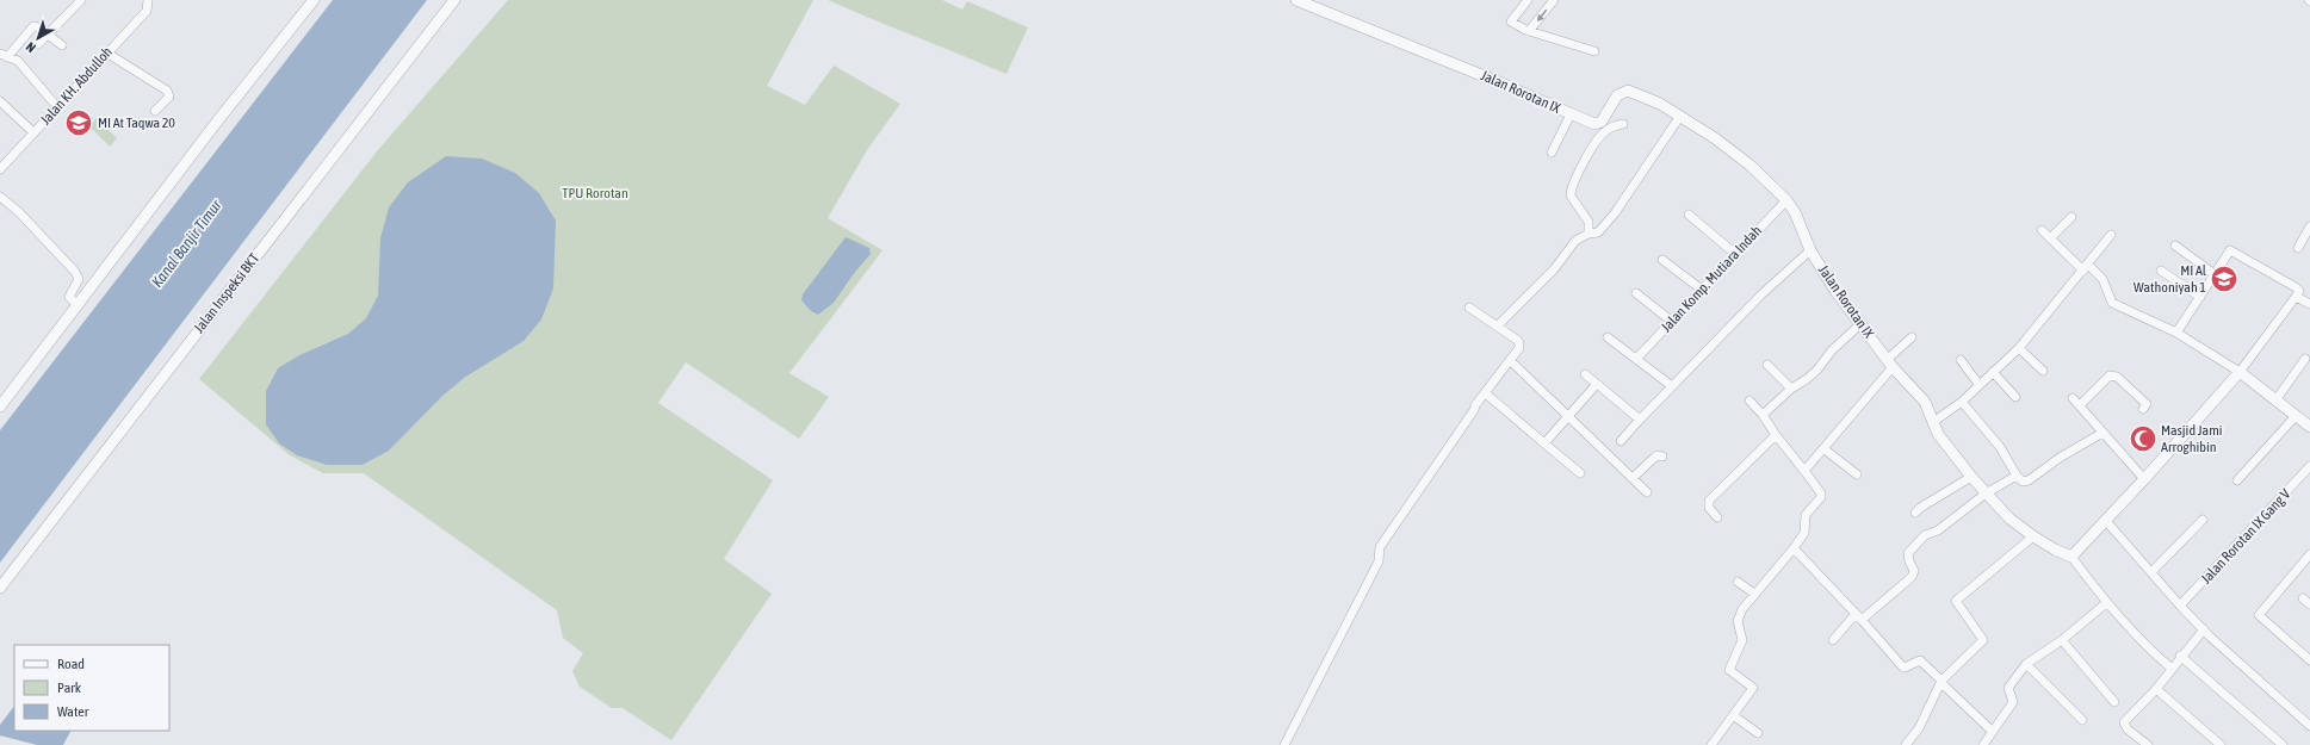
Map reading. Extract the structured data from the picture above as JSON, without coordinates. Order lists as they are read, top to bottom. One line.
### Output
{"streets":{"street":["Jalan KH. Abdulloh","Jalan Rorotan IX","Jalan Komp. Mutiara Indah","Jalan Inspeksi BKT","Jalan Rorotan IX Gang V"]},"crossings":[["Jalan Rorotan IX","Jalan Komp. Mutiara Indah"]],"water":["Kanal Banjir Timur"],"parks":["TPU Rorotan"],"places":{"school or university":["MI At Taqwa 20","MI Al Wathoniyah 1"],"mosque":["Masjid Jami Arroghibin"]},"legend":["Road","Park","Water"],"north":"bottom left"}
